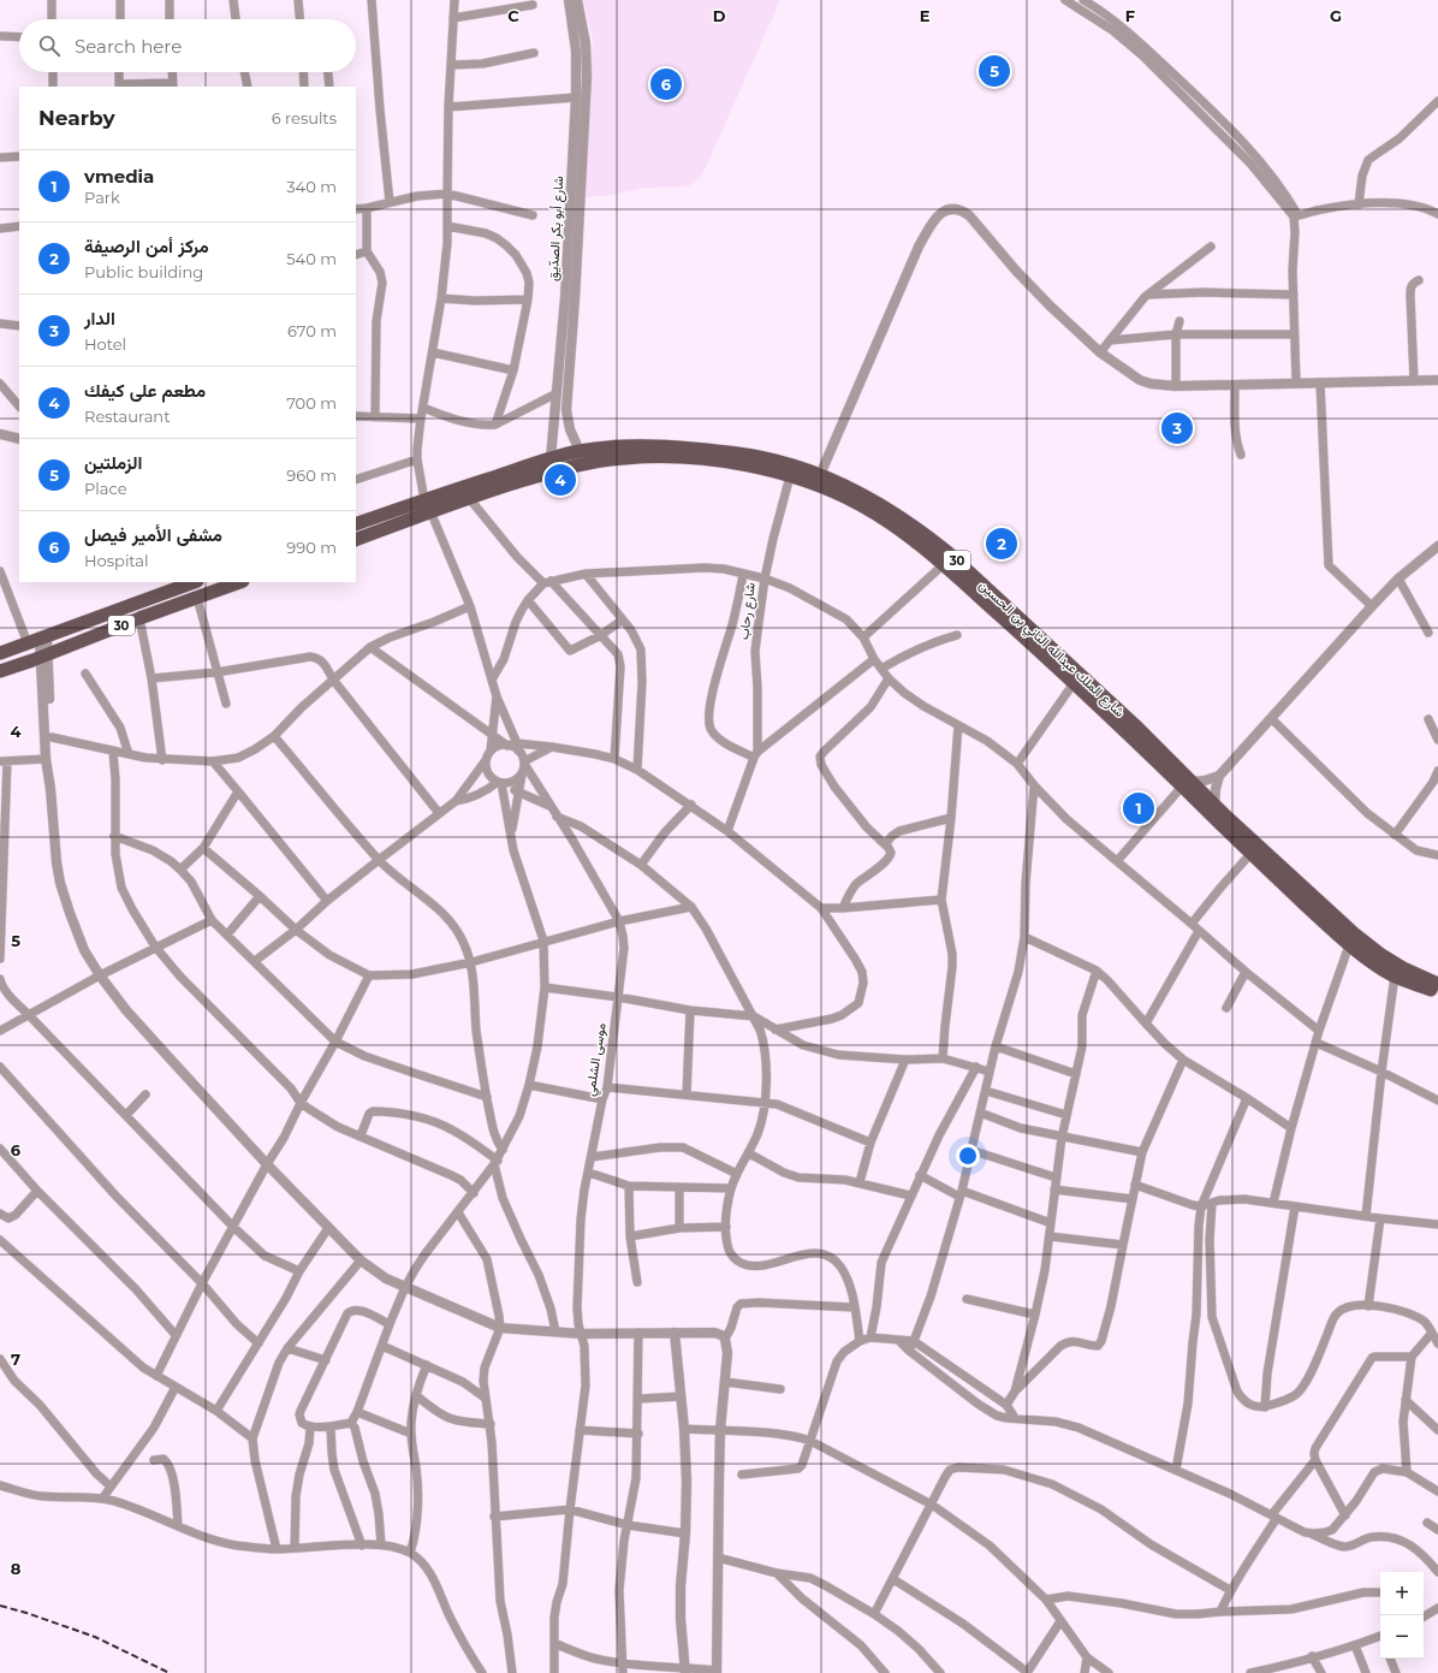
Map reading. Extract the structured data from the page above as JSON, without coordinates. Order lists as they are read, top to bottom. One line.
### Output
{"streets":{"main road":["30","شارع الملك عبدالله الثاني بن الحسين"],"street":["شارع أبو بكر الصدّيق","شارع رحاب","موسى الشلمي"]},"crossings":[["شارع أبو بكر الصدّيق","شارع الملك عبدالله الثاني بن الحسين"],["شارع رحاب","شارع الملك عبدالله الثاني بن الحسين"]],"page":{"search":"Search here","pins":["5","6","3","4","2","1"],"heading":["Nearby","6 results"],"list":[{"mark":"1","name":"vmedia","note":"Park","value":"340 m"},{"mark":"2","name":"مركز أمن الرصيفة","note":"Public building","value":"540 m"},{"mark":"3","name":"الدار","note":"Hotel","value":"670 m"},{"mark":"4","name":"مطعم على كيفك","note":"Restaurant","value":"700 m"},{"mark":"5","name":"الزملتين","note":"Place","value":"960 m"},{"mark":"6","name":"مشفى الأمير فيصل","note":"Hospital","value":"990 m"}],"map_buttons":["+","−"]},"grid":{"columns":["C","D","E","F","G"],"rows":["4","5","6","7","8"]}}
